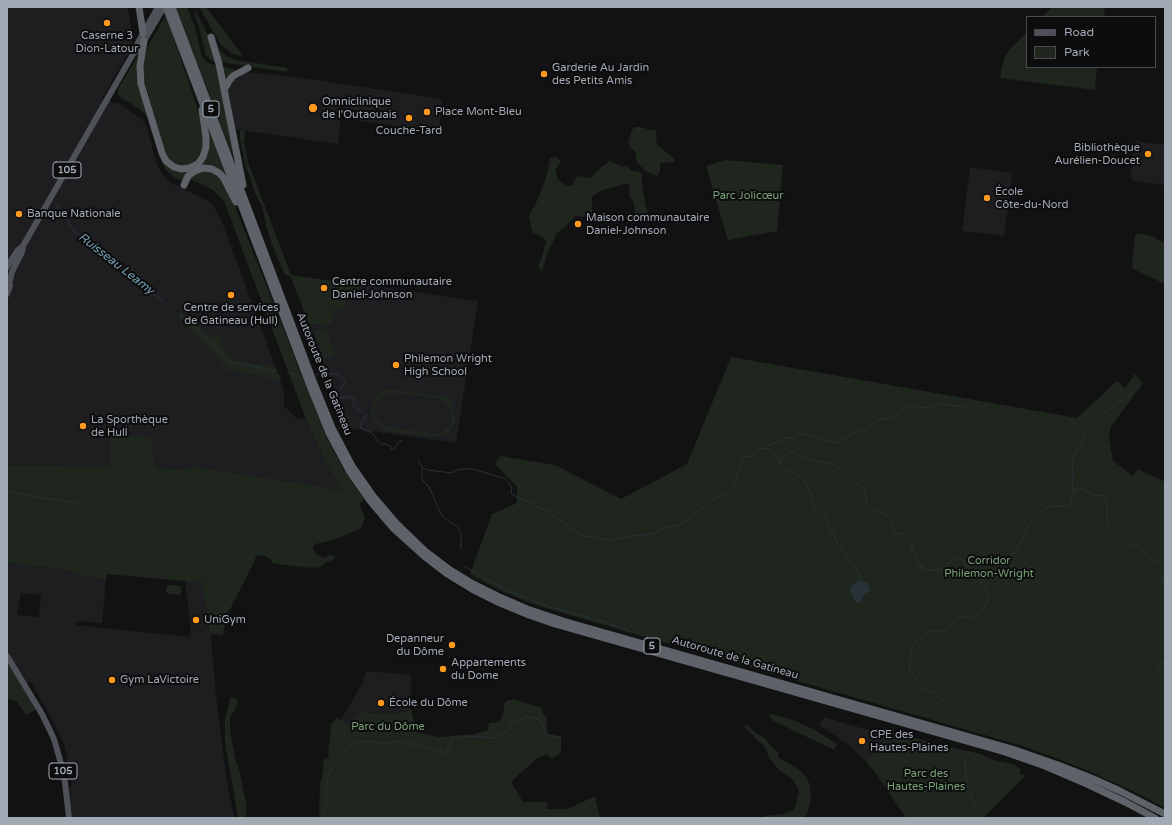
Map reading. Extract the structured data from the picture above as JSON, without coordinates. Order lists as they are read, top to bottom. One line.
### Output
{"streets":{"highway":["5","Autoroute de la Gatineau"],"main road":["105"]},"crossings":[["105","Autoroute de la Gatineau"]],"water":["Ruisseau Leamy"],"parks":["Parc Jolicœur","Corridor Philemon-Wright","Parc du Dôme","Parc des Hautes-Plaines"],"places":["Caserne 3 Dion-Latour","Garderie Au Jardin des Petits Amis","Omniclinique de l'Outaouais","Place Mont-Bleu","Couche-Tard","Bibliothèque Aurélien-Doucet","École Côte-du-Nord","Banque Nationale","Maison communautaire Daniel-Johnson","Centre communautaire Daniel-Johnson","Centre de services de Gatineau (Hull)","Philemon Wright High School","La Sporthèque de Hull","UniGym","Depanneur du Dôme","Appartements du Dome","Gym LaVictoire","École du Dôme","CPE des Hautes-Plaines"],"legend":["Road","Park"]}
